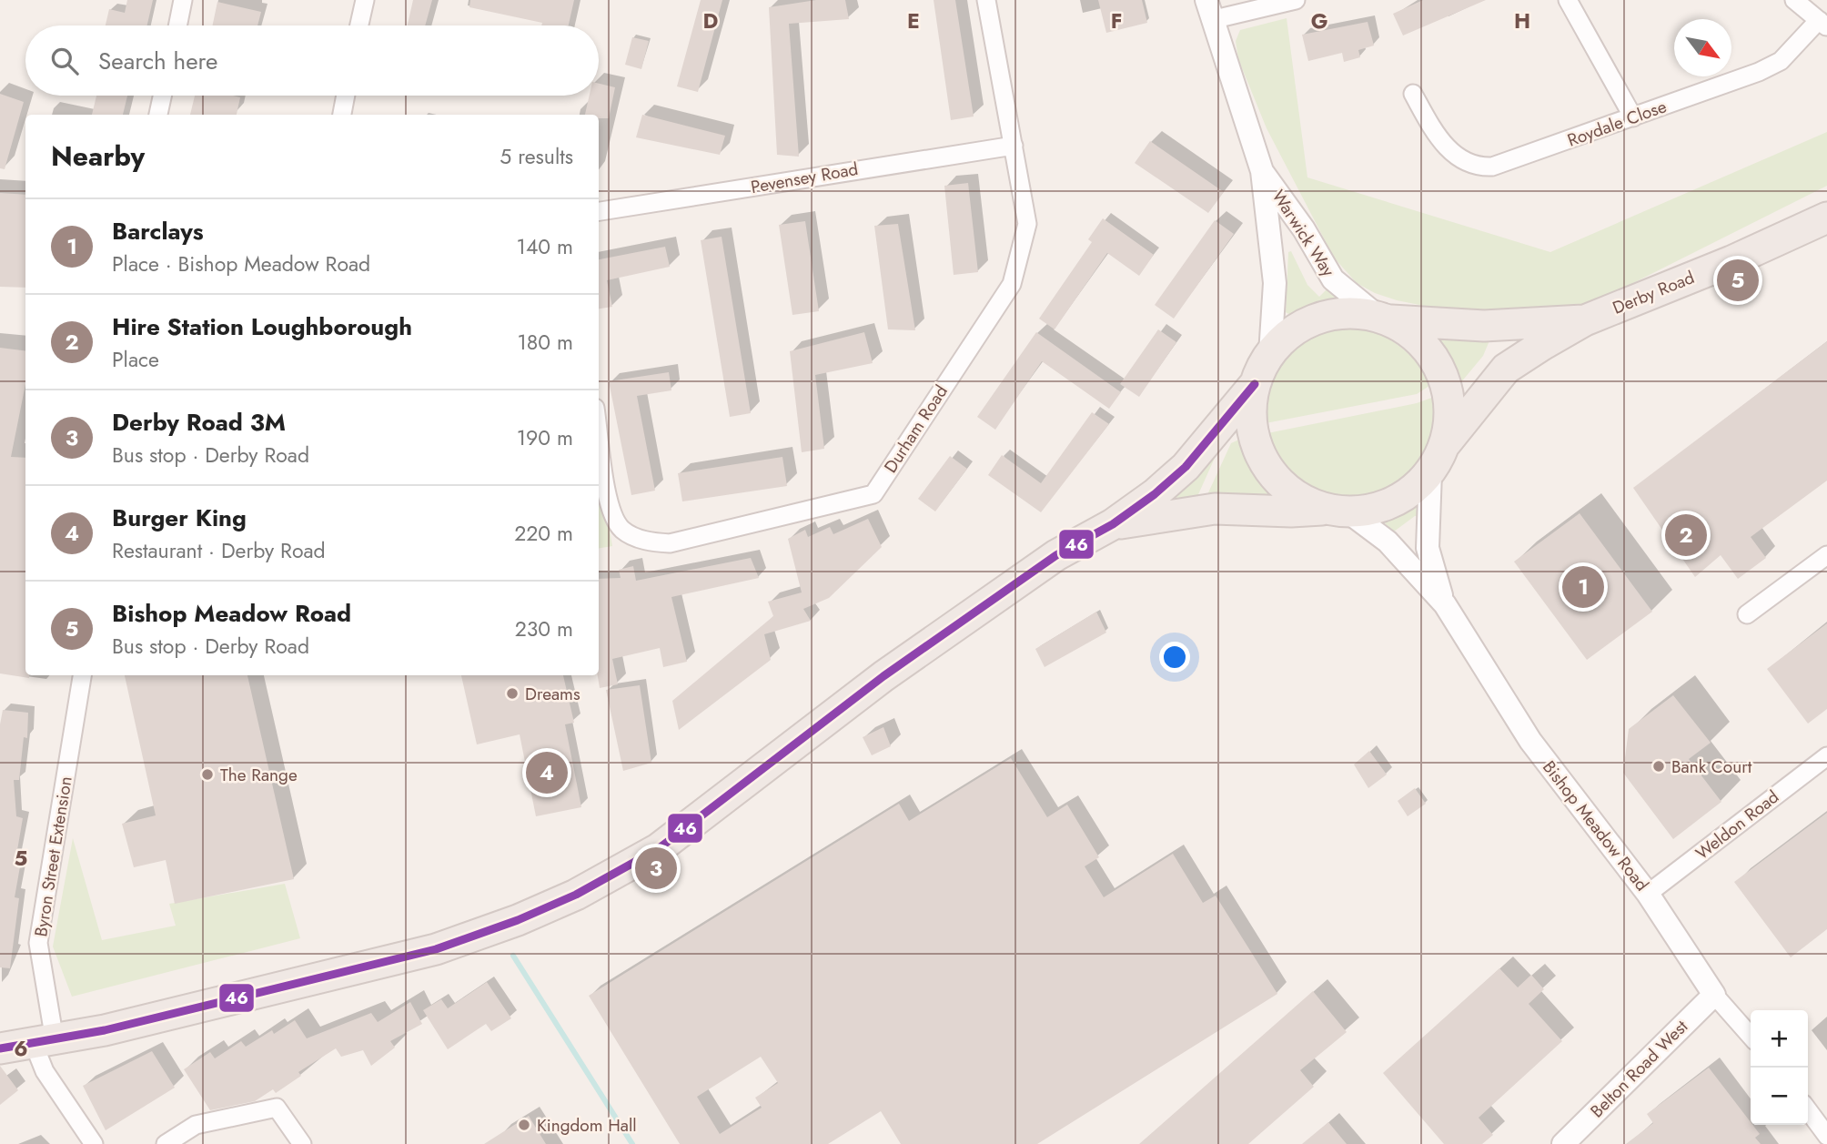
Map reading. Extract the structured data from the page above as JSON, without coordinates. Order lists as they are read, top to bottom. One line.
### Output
{"streets":{"highway":["Derby Road"],"street":["Roydale Close","Pevensey Road","Warwick Way","Durham Road","Weldon Road","Bishop Meadow Road","Byron Street Extension","Belton Road West"]},"crossings":[["Pevensey Road","Durham Road"],["Warwick Way","Derby Road"],["Warwick Way","Bishop Meadow Road"],["Derby Road","Bishop Meadow Road"],["Weldon Road","Bishop Meadow Road"],["Bishop Meadow Road","Belton Road West"]],"places":["Dreams","Bank Court","The Range","Kingdom Hall"],"lines":["transit line 46"],"north":"bottom right","page":{"search":"Search here","heading":["Nearby","5 results"],"list":[{"mark":"1","name":"Barclays","note":"Place · Bishop Meadow Road","value":"140 m"},{"mark":"2","name":"Hire Station Loughborough","note":"Place","value":"180 m"},{"mark":"3","name":"Derby Road 3M","note":"Bus stop · Derby Road","value":"190 m"},{"mark":"4","name":"Burger King","note":"Restaurant · Derby Road","value":"220 m"},{"mark":"5","name":"Bishop Meadow Road","note":"Bus stop · Derby Road","value":"230 m"}],"pins":["5","2","1","4","3"],"map_buttons":["+","−"]},"grid":{"columns":["D","E","F","G","H"],"rows":["5","6"]}}
